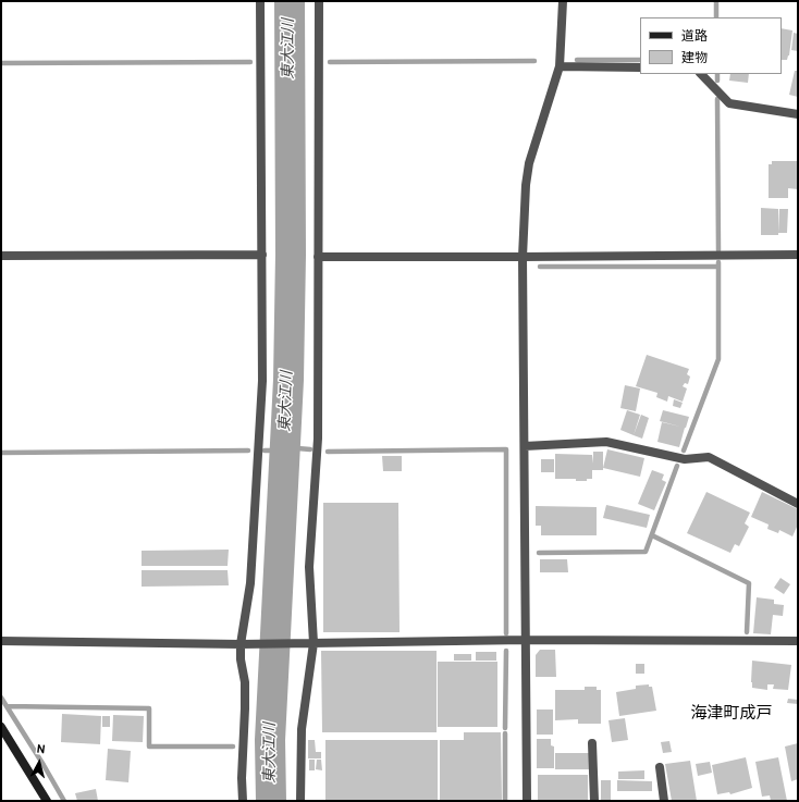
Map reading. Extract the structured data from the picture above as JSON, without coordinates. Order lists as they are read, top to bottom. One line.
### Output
{"districts":["海津町成戸"],"water":["東大江川"],"legend":["道路","建物"],"north":"top"}
